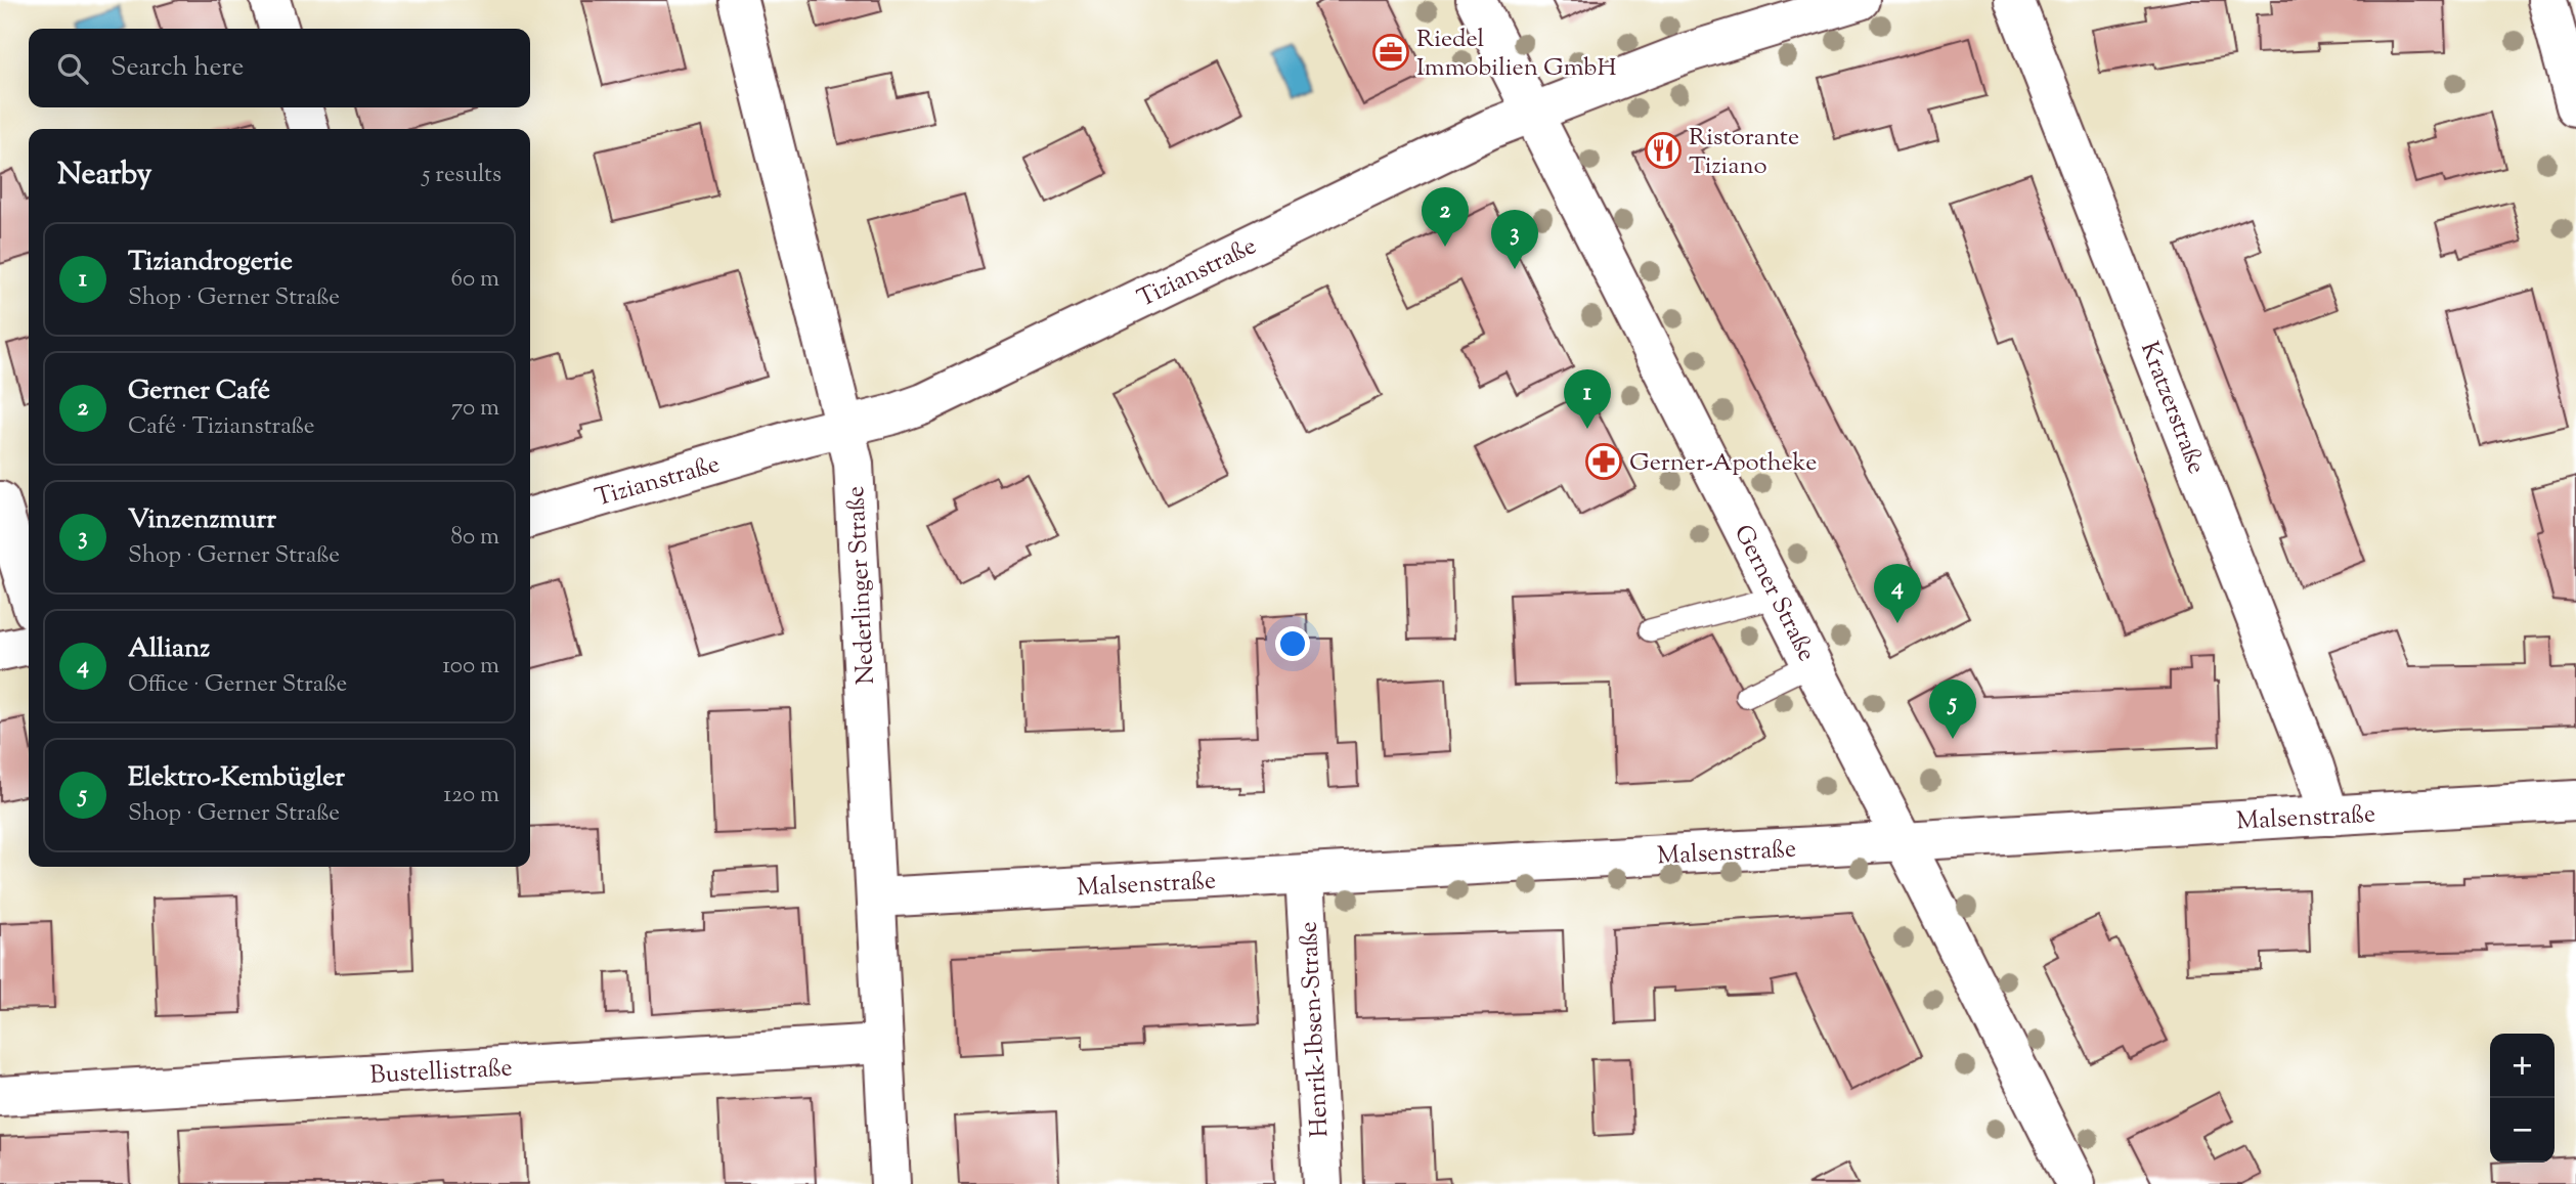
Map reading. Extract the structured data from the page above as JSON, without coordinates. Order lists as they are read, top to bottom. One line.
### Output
{"streets":{"street":["Tizianstraße","Kratzerstraße","Nederlinger Straße","Gerner Straße","Malsenstraße","Henrik-Ibsen-Straße","Bustellistraße"]},"crossings":[["Tizianstraße","Nederlinger Straße"],["Tizianstraße","Gerner Straße"],["Kratzerstraße","Malsenstraße"],["Nederlinger Straße","Malsenstraße"],["Nederlinger Straße","Bustellistraße"],["Gerner Straße","Malsenstraße"],["Malsenstraße","Henrik-Ibsen-Straße"]],"places":{"office":["Riedel Immobilien GmbH"],"restaurant":["Ristorante Tiziano"],"pharmacy":["Gerner-Apotheke"]},"page":{"search":"Search here","heading":["Nearby","5 results"],"pins":["2","3","1","4","5"],"list":[{"mark":"1","name":"Tiziandrogerie","note":"Shop · Gerner Straße","value":"60 m"},{"mark":"2","name":"Gerner Café","note":"Café · Tizianstraße","value":"70 m"},{"mark":"3","name":"Vinzenzmurr","note":"Shop · Gerner Straße","value":"80 m"},{"mark":"4","name":"Allianz","note":"Office · Gerner Straße","value":"100 m"},{"mark":"5","name":"Elektro-Kembügler","note":"Shop · Gerner Straße","value":"120 m"}],"map_buttons":["+","−"]}}
